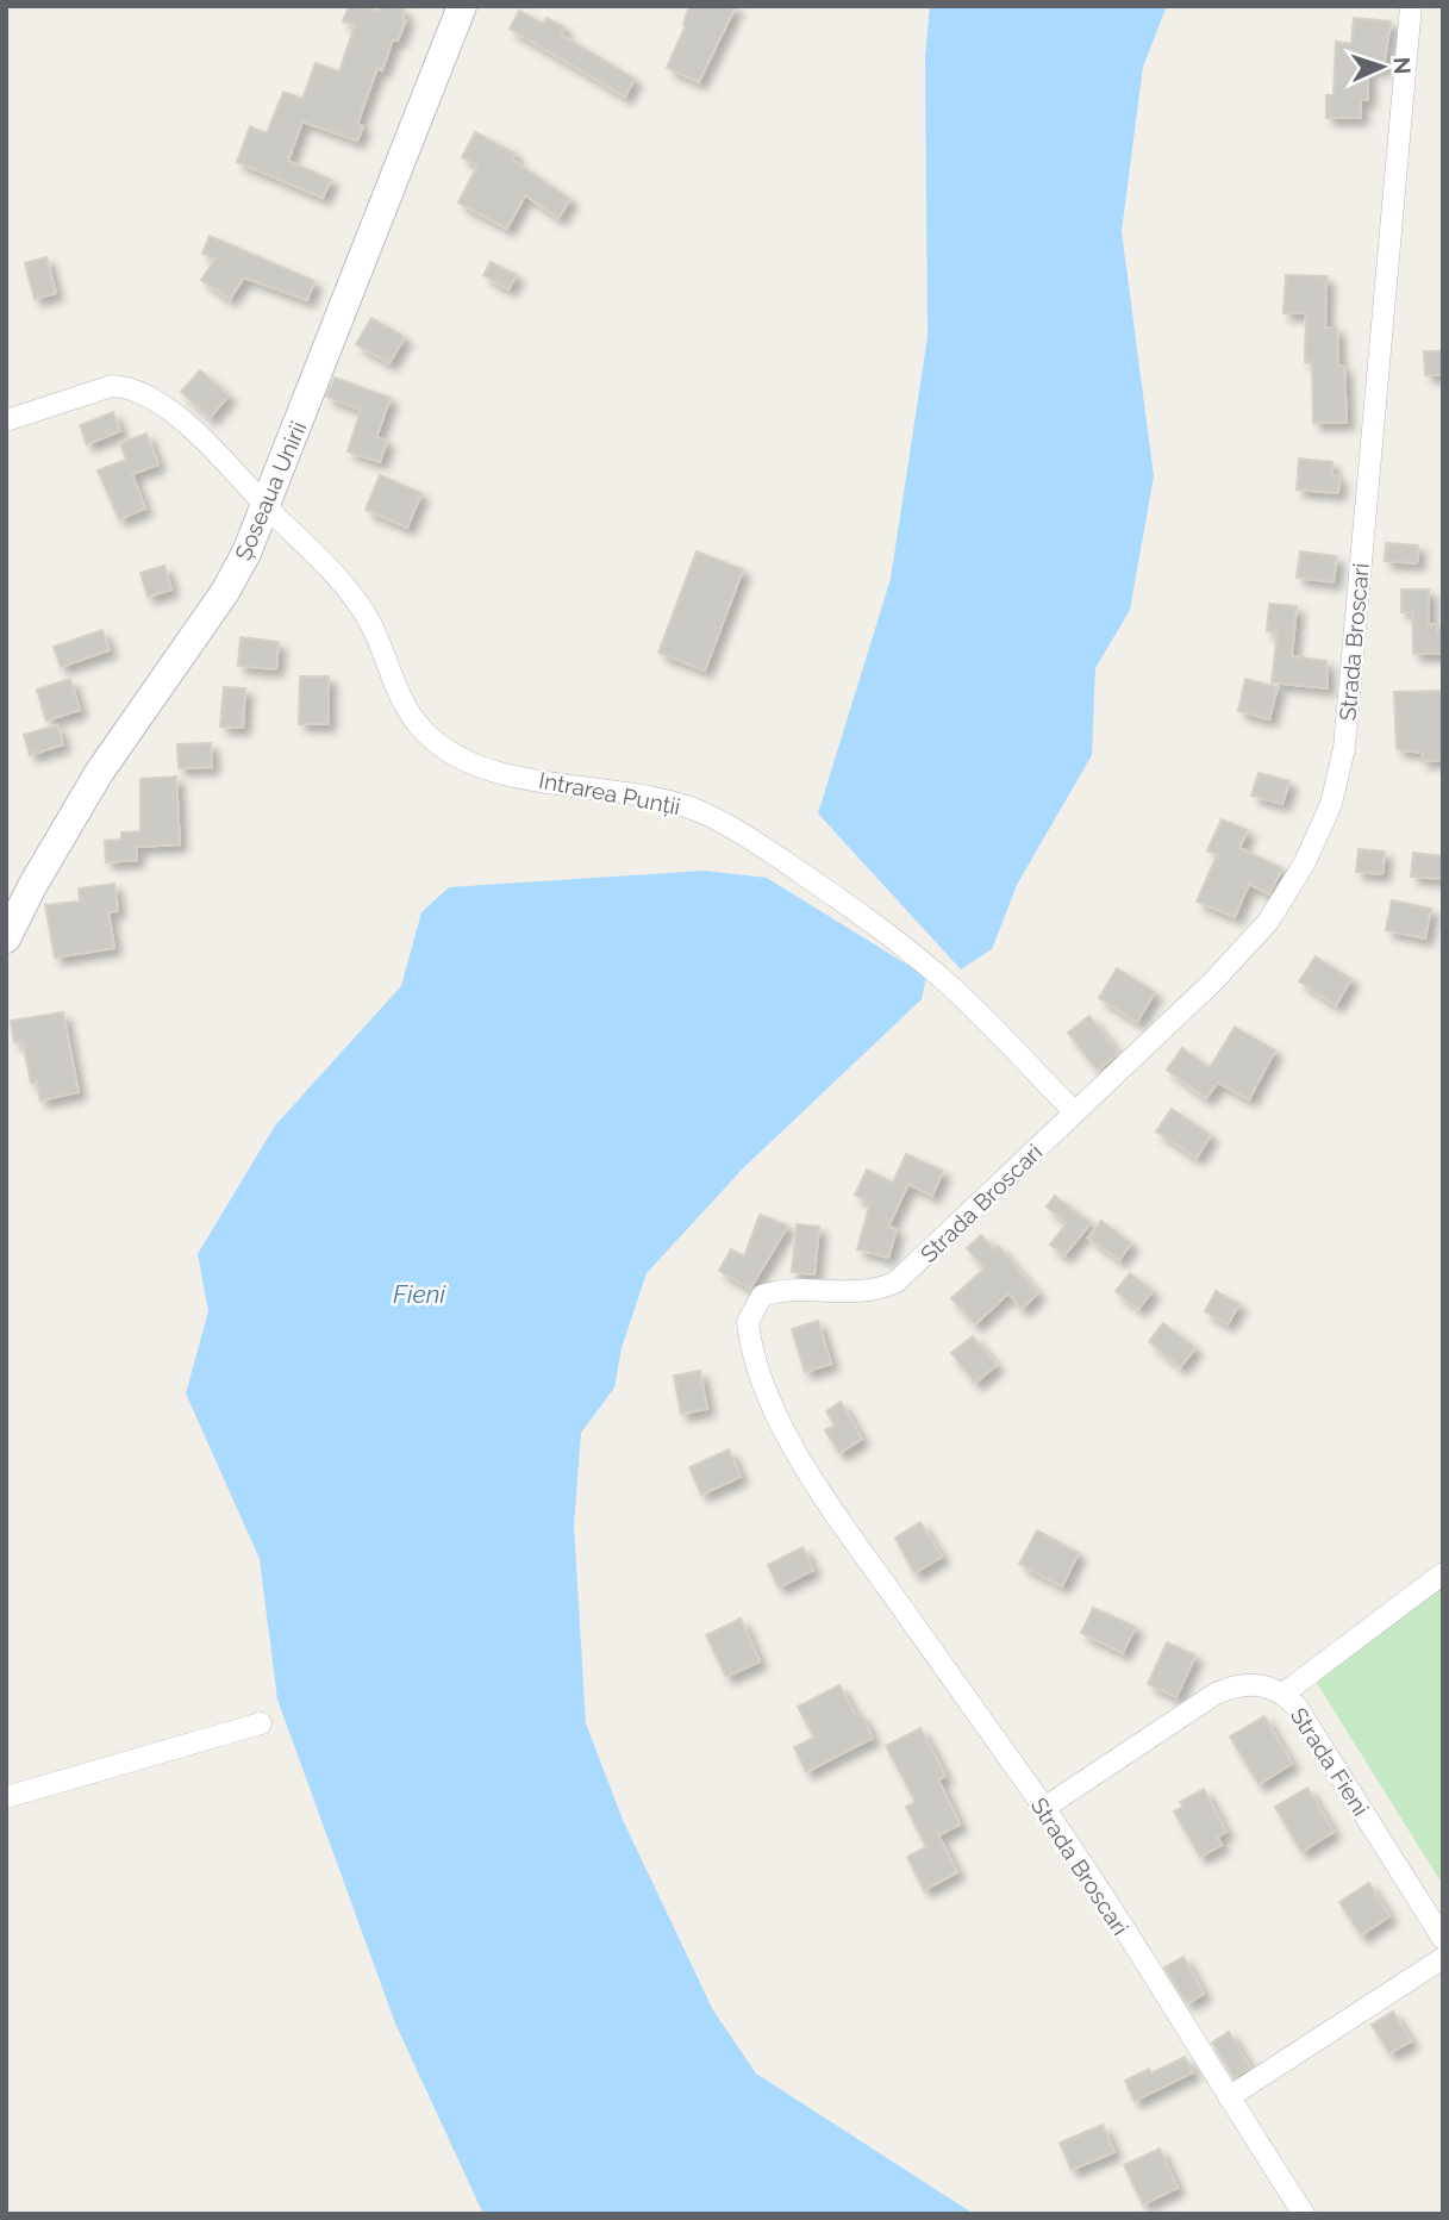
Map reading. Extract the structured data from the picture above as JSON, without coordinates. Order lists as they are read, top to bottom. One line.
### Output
{"streets":{"main road":["Șoseaua Unirii"],"street":["Strada Broscari","Intrarea Punții","Strada Fieni"]},"crossings":[["Șoseaua Unirii","Intrarea Punții"],["Strada Broscari","Intrarea Punții"],["Strada Broscari","Strada Fieni"]],"water":["Fieni"],"north":"right"}
